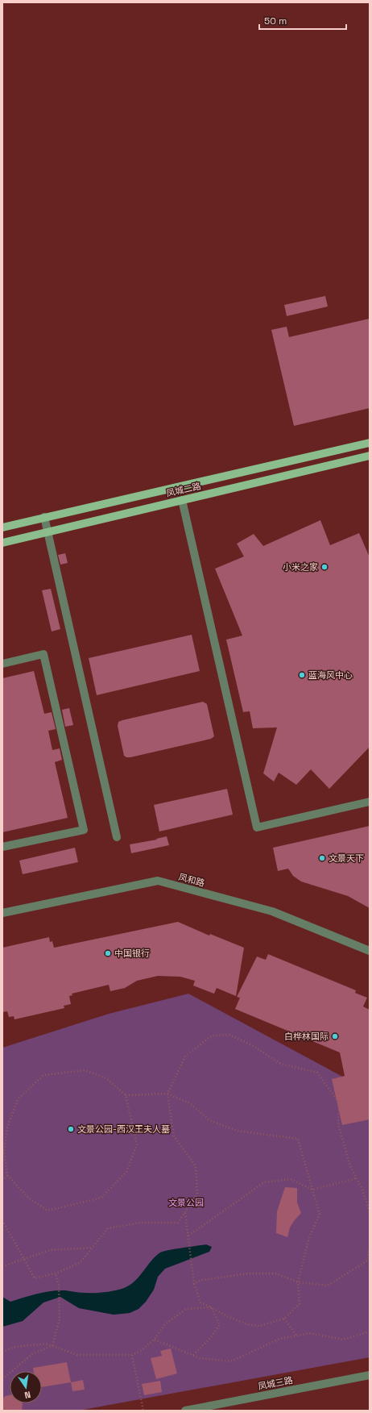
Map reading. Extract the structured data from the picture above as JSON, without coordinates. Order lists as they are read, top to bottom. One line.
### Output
{"streets":{"main road":["凤城二路"],"street":["凤和路","凤城三路"]},"parks":["文景公园"],"places":["小米之家","蓝海风中心","文景天下","中国银行","白桦林国际","文景公园-西汉王夫人墓"],"scale_bar":"50 m","north":"bottom"}
